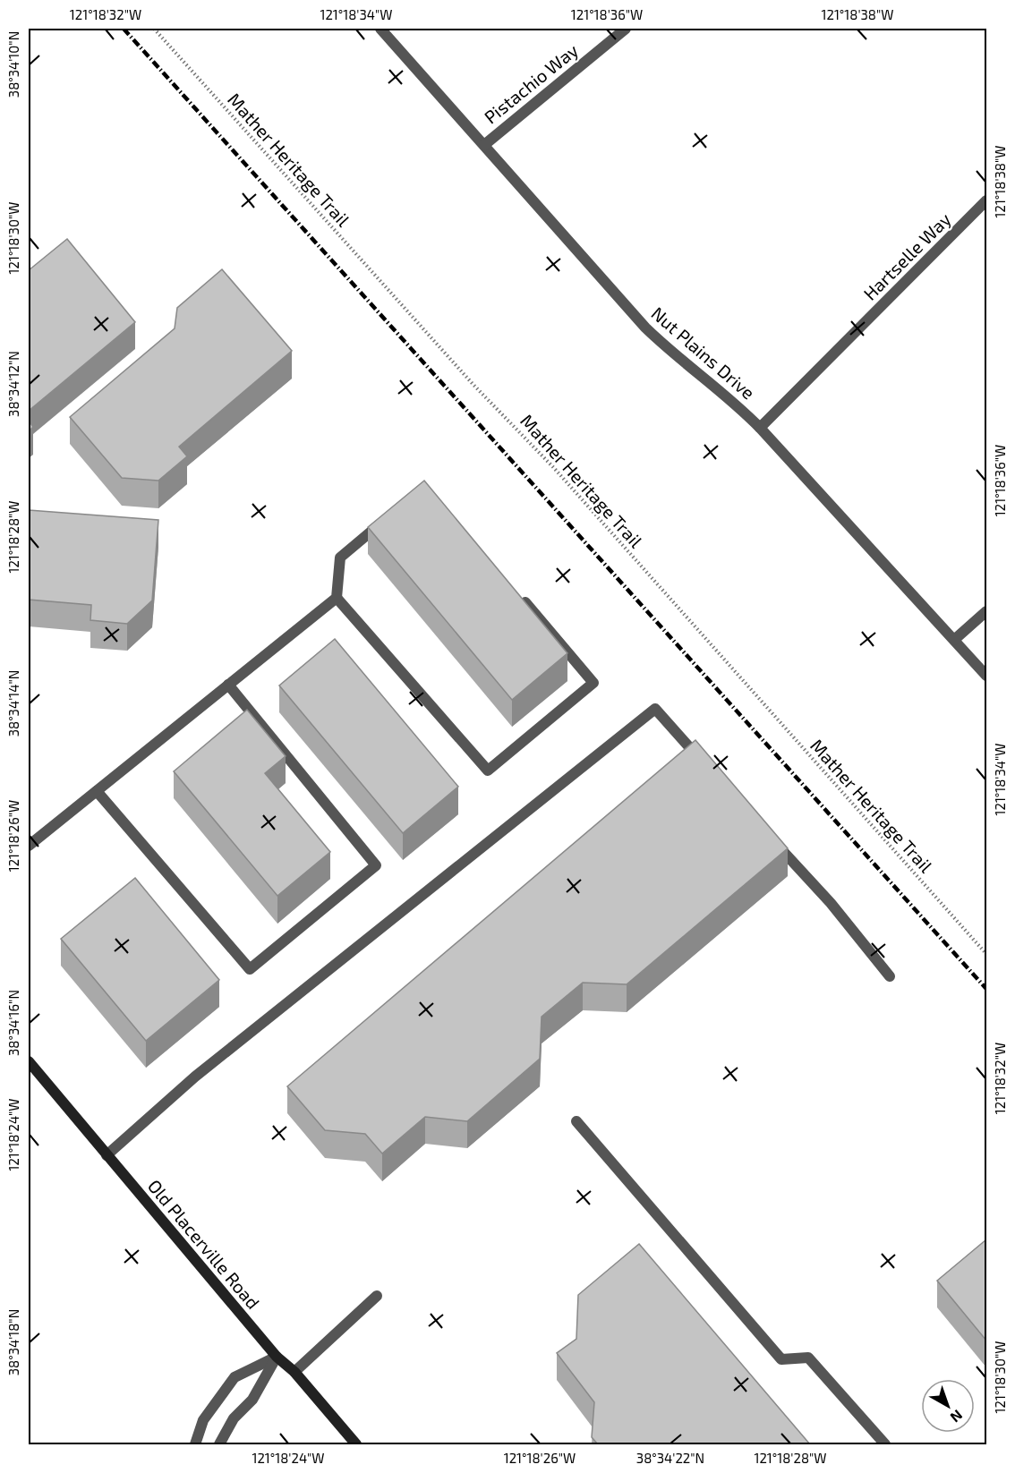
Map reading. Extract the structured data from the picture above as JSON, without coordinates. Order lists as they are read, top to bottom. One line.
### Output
{"streets":{"street":["Pistachio Way","Hartselle Way","Nut Plains Drive","Old Placerville Road"],"path":["Mather Heritage Trail"]},"crossings":[["Pistachio Way","Nut Plains Drive"],["Hartselle Way","Nut Plains Drive"]],"north":"bottom right","coordinates":["121°18'32\"W","121°18'34\"W","121°18'36\"W","121°18'38\"W","38°34'10\"N","121°18'30\"W","38°34'12\"N","121°18'28\"W","38°34'14\"N","121°18'26\"W","38°34'16\"N","121°18'24\"W","38°34'18\"N","38°34'22\"N"]}
